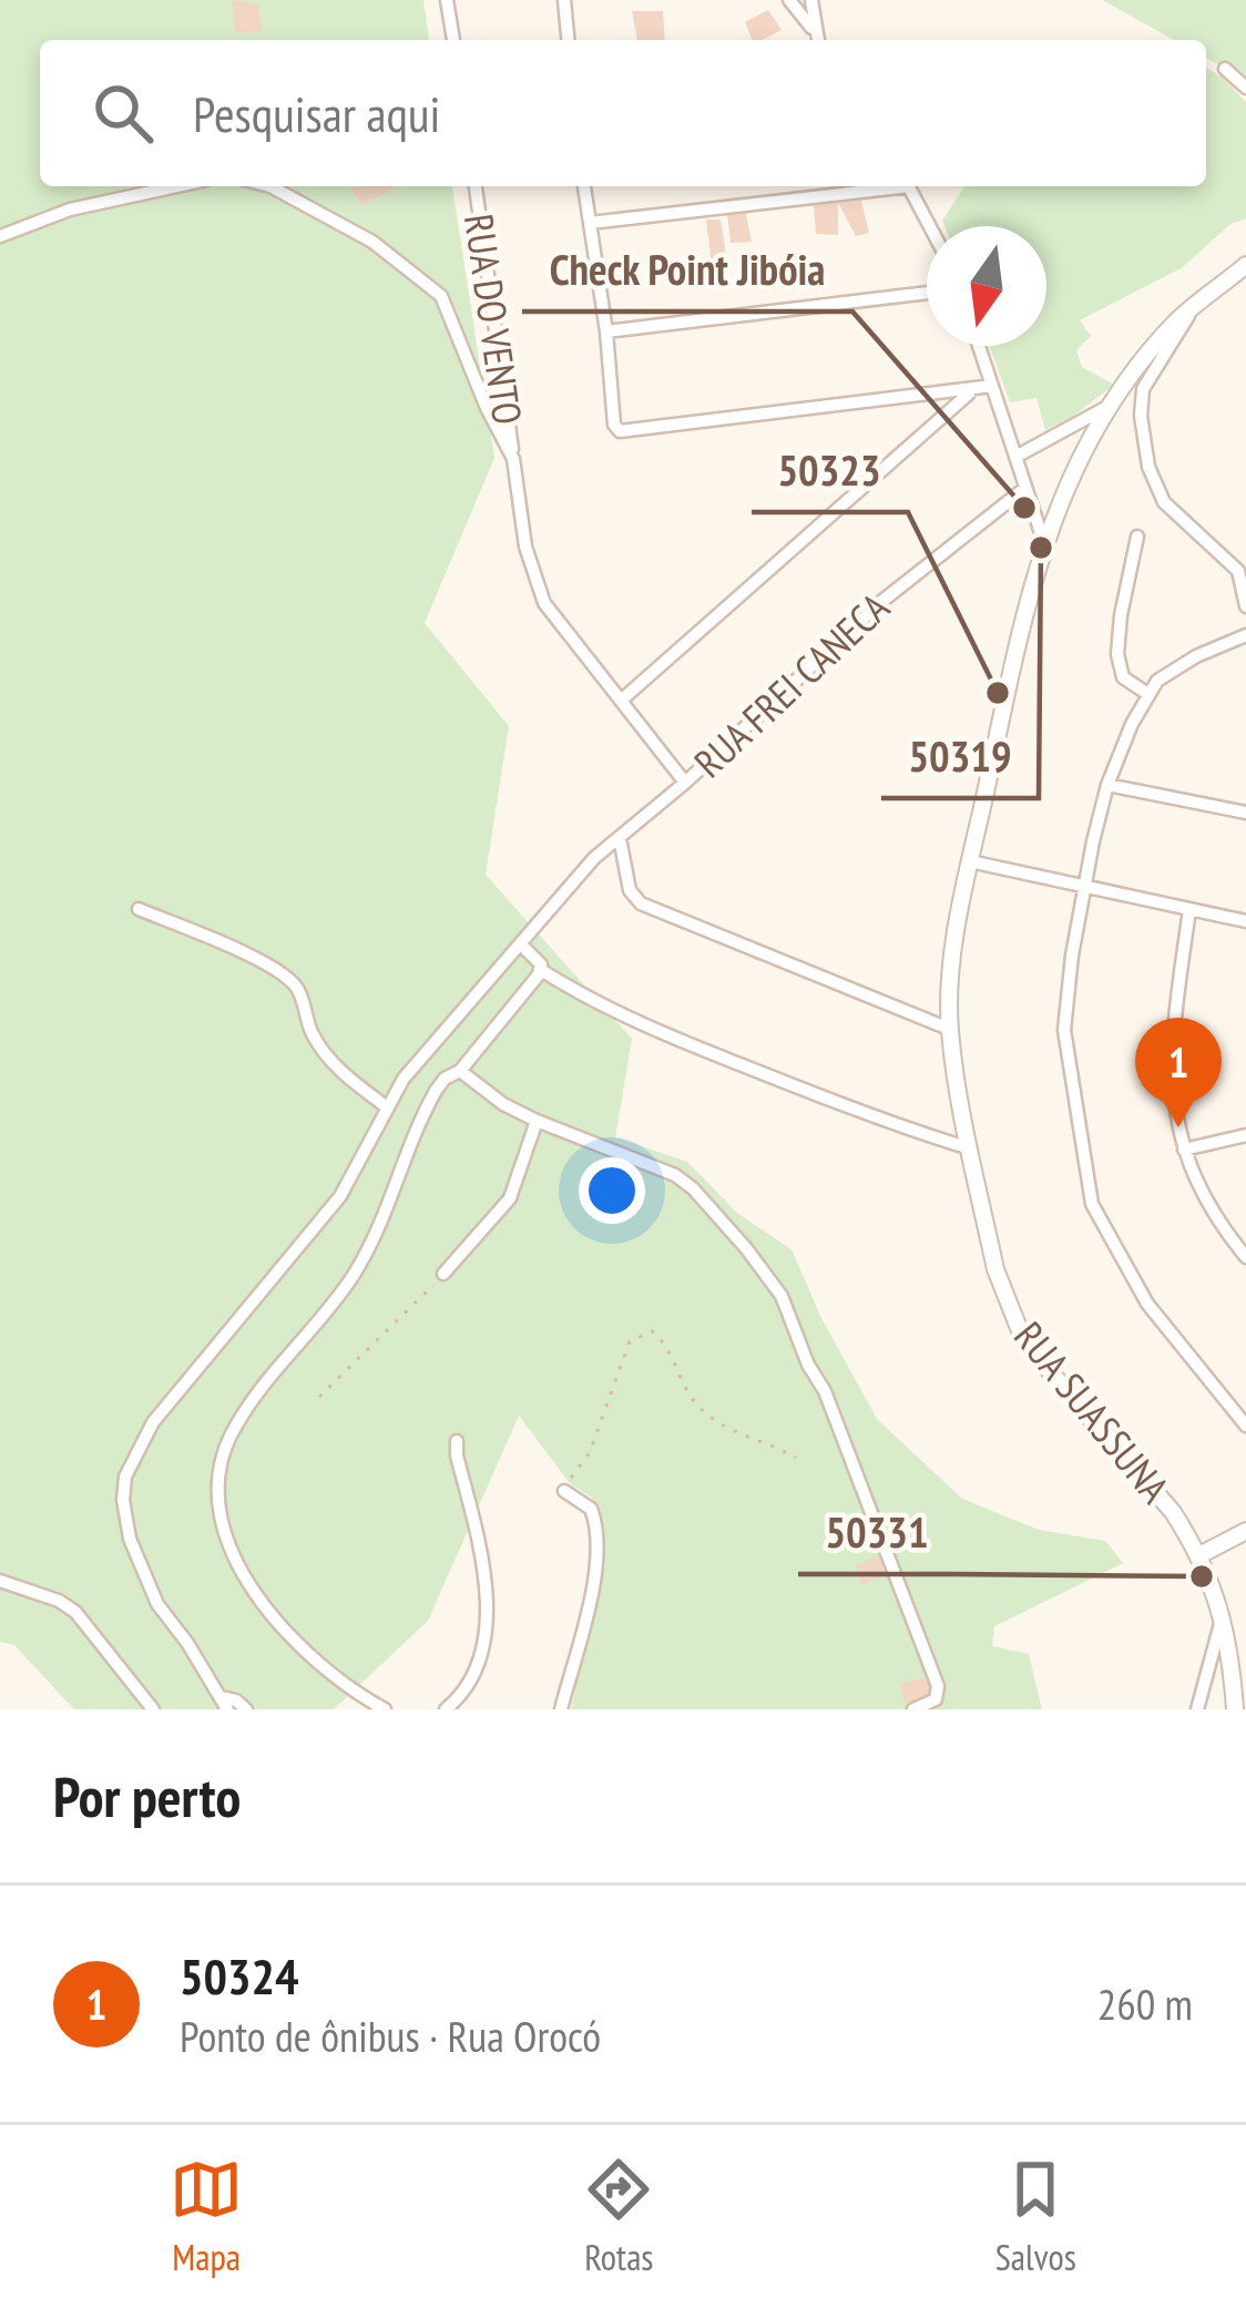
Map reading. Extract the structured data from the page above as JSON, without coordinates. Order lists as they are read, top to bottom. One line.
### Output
{"streets":{"street":["RUA DO VENTO","RUA FREI CANECA","RUA SUASSUNA"]},"crossings":[["RUA DO VENTO","RUA FREI CANECA"]],"places":["Check Point Jibóia","50319","50323","50331"],"north":"bottom","page":{"search":"Pesquisar aqui","pins":"1","heading":"Por perto","list":[{"mark":"1","name":"50324","note":"Ponto de ônibus · Rua Orocó","value":"260 m"}],"nav":["Mapa","Rotas","Salvos"]}}
